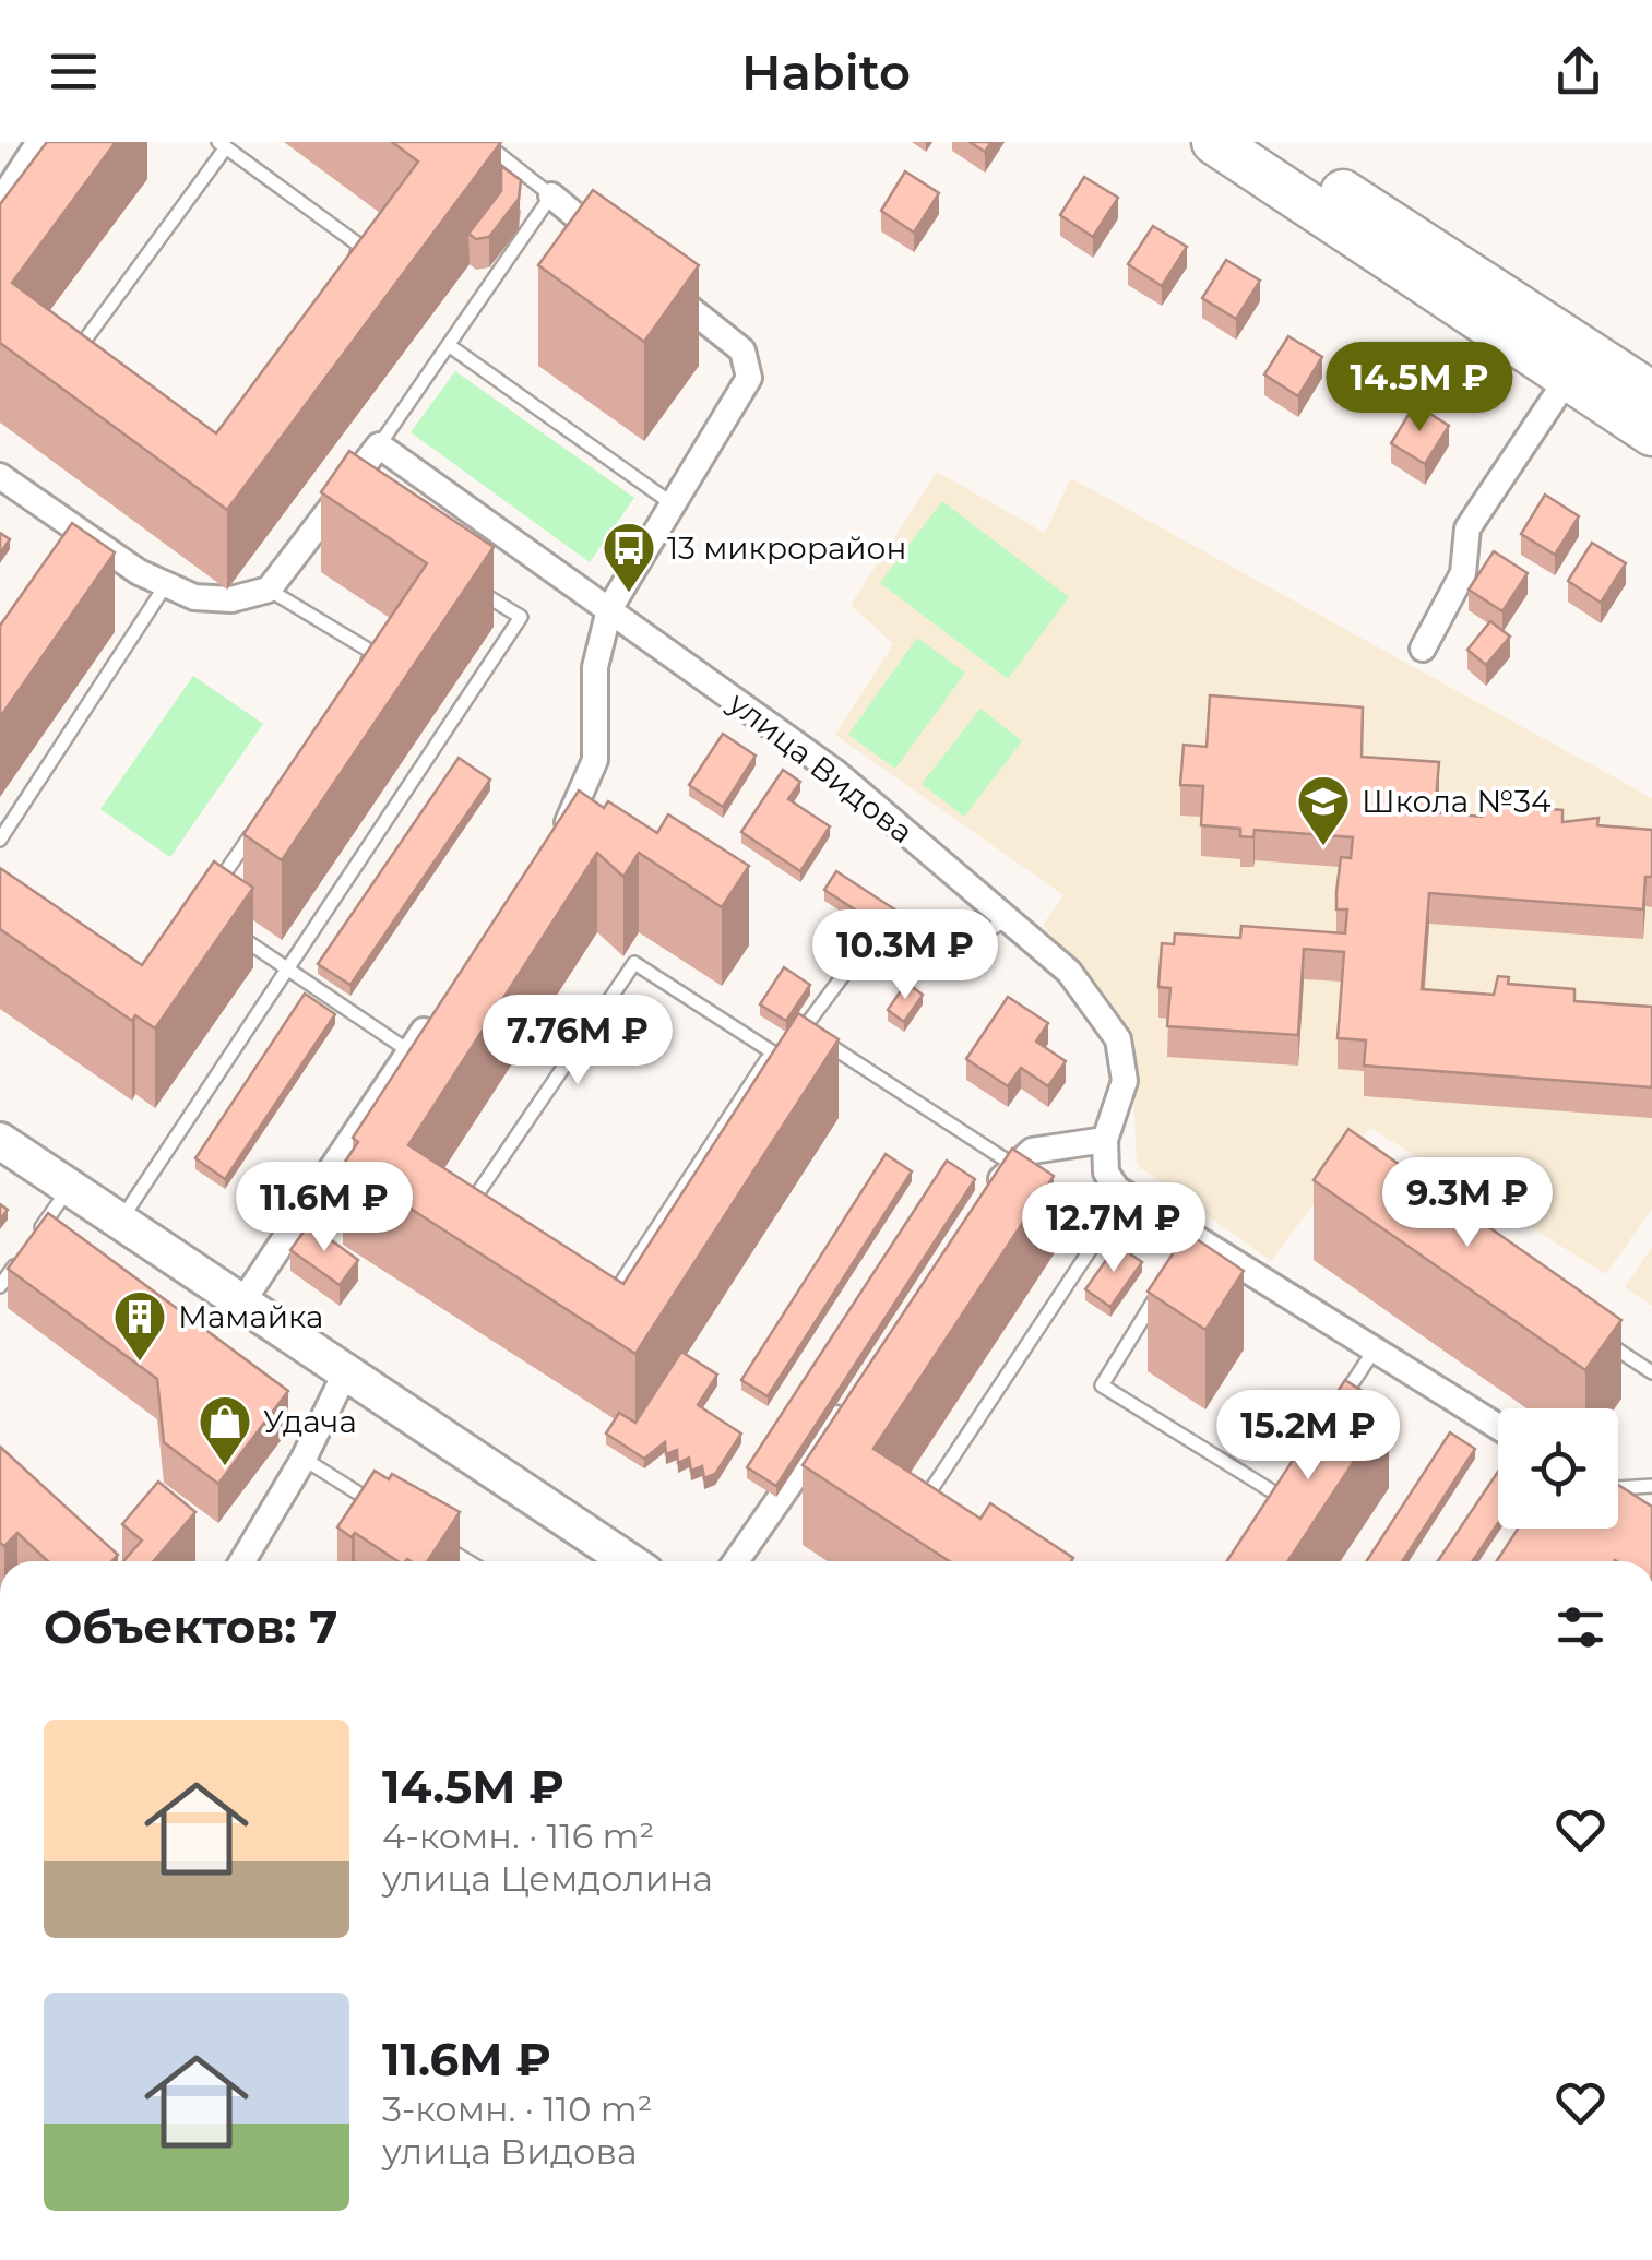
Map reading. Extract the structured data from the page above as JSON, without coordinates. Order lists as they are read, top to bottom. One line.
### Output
{"streets":{"street":["улица Видова"]},"places":{"bus stop":["13 микрорайон"],"school or university":["Школа №34"],"building":["Мамайка"],"shop":["Удача"]},"page":{"header":"Habito","price":["14.5M ₽","10.3M ₽","7.76M ₽","9.3M ₽","11.6M ₽","12.7M ₽","15.2M ₽"],"heading":"Объектов: 7","list":[{"name":"14.5M ₽","note":"4-комн. · 116 m² · улица Цемдолина"},{"name":"11.6M ₽","note":"3-комн. · 110 m² · улица Видова"}]}}
